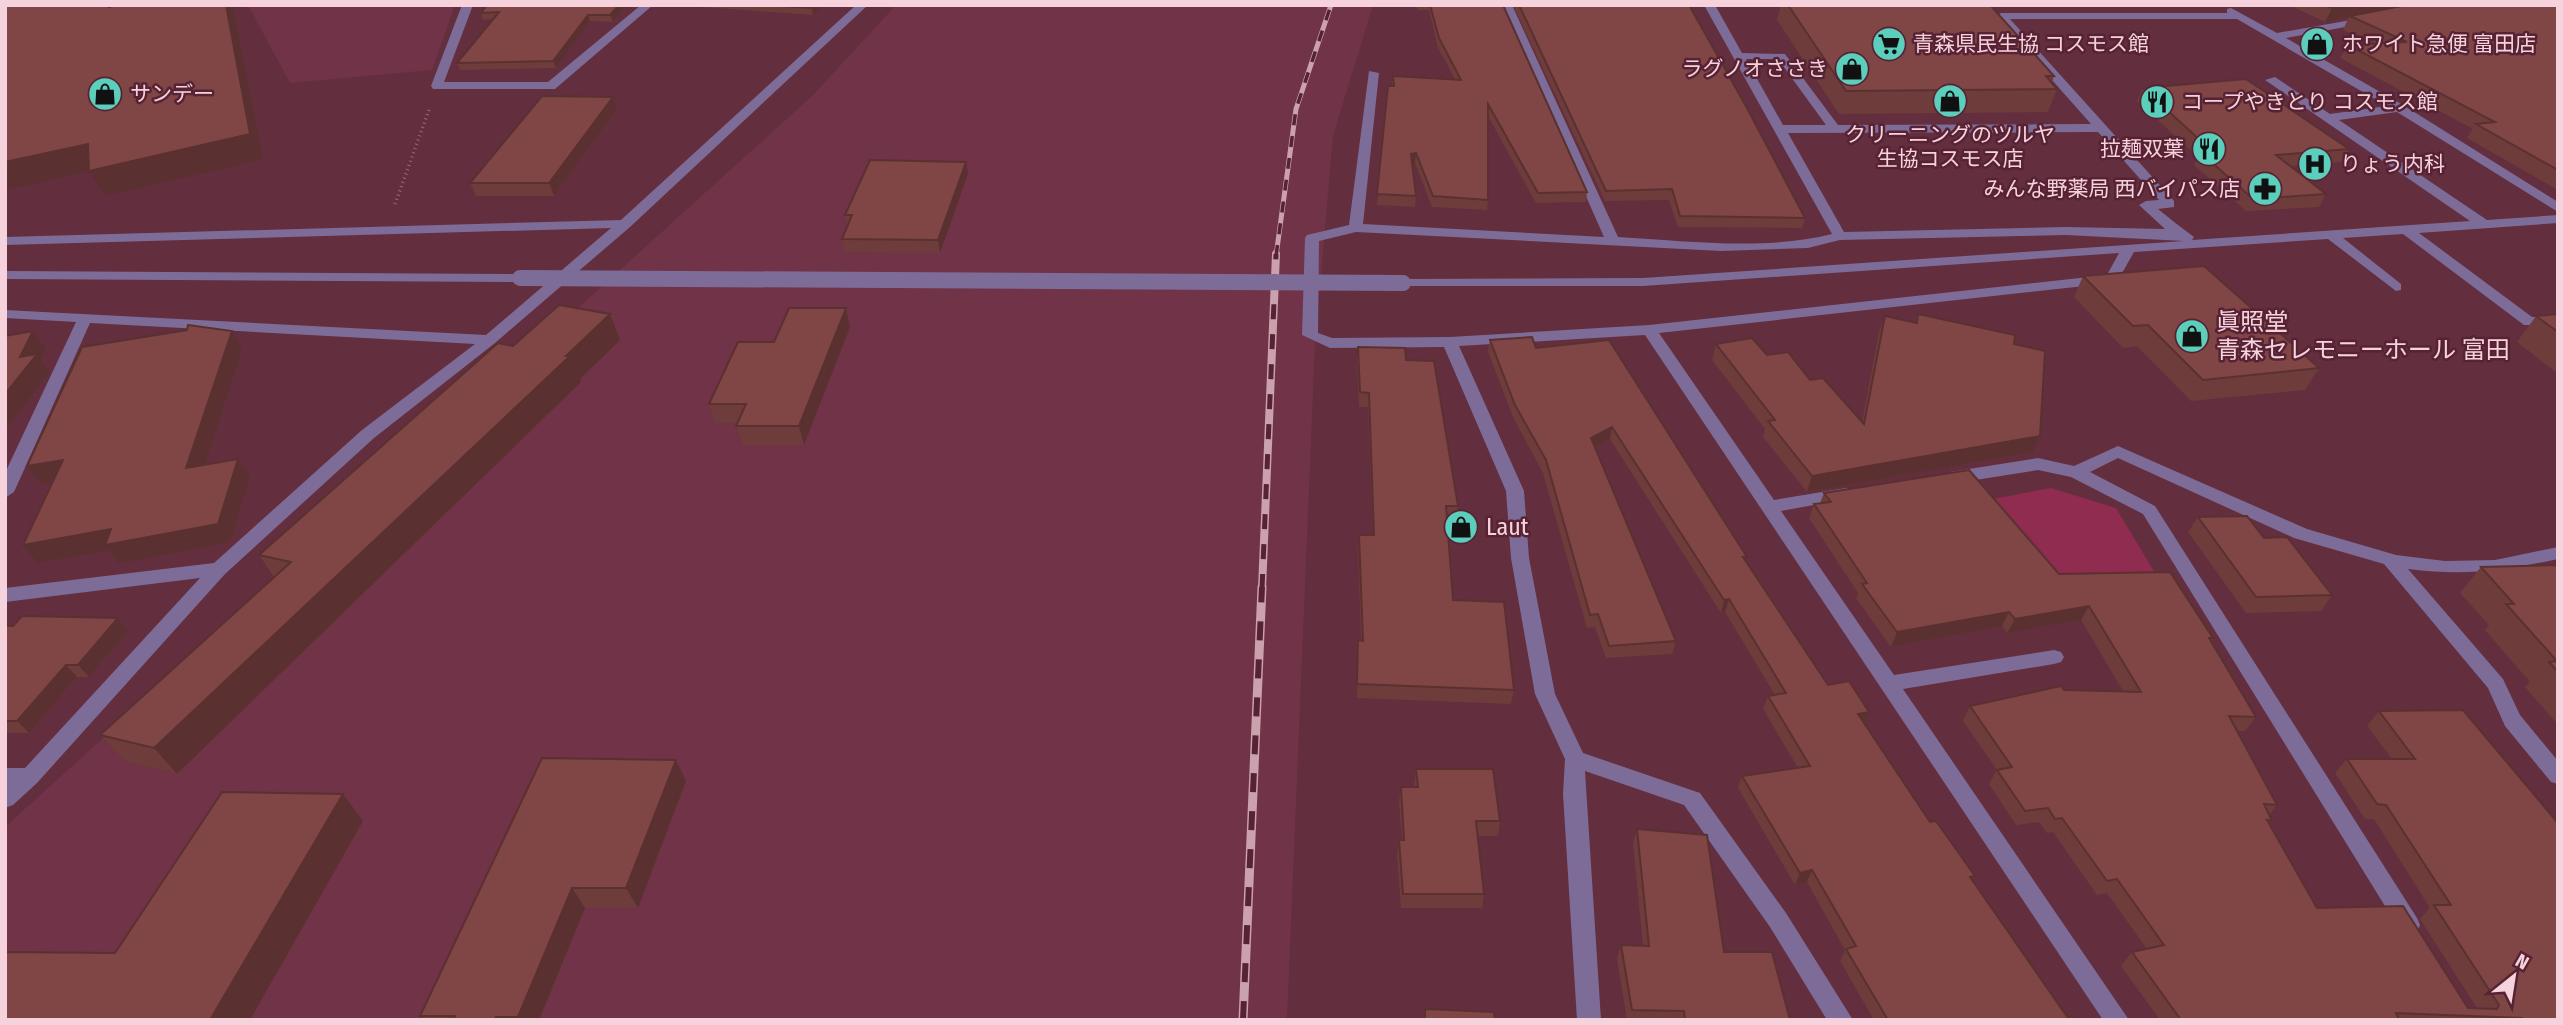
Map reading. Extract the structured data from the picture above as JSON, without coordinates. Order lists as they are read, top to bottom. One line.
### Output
{"places":{"supermarket":["青森県民生協 コスモス館"],"shop":["ホワイト急便 富田店","ラグノオささき","サンデー","クリーニングのツルヤ 生協コスモス店","眞照堂 青森セレモニーホール 富田","Laut"],"restaurant":["コープやきとり コスモス館","拉麺双葉"],"hospital":["りょう内科"],"pharmacy":["みんな野薬局 西バイパス店"]},"north":"top right"}
